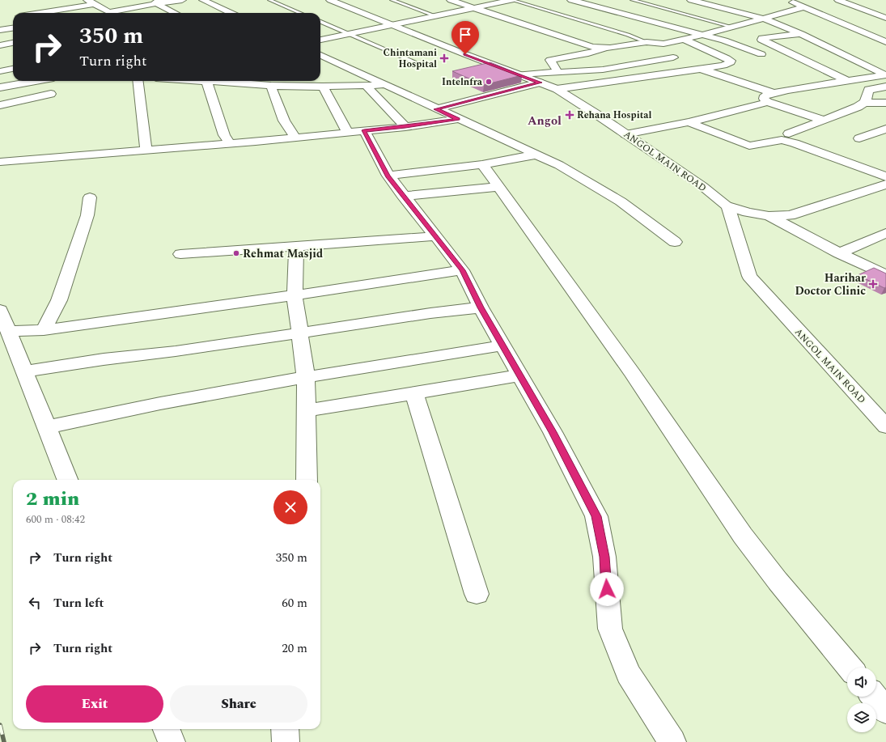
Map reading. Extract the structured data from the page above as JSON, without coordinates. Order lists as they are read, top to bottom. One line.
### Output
{"streets":{"street":["ANGOL MAIN ROAD"]},"districts":["Angol"],"places":{"health":["Chintamani Hospital","Rehana Hospital","Harihar Doctor Clinic"],"other":["Intelnfra","Rehmat Masjid"]},"page":{"turn":["350 m","Turn right"],"heading":["2 min","600 m · 08:42"],"list":[{"name":"Turn right","value":"350 m"},{"name":"Turn left","value":"60 m"},{"name":"Turn right","value":"20 m"}],"buttons":["Exit","Share"]}}
